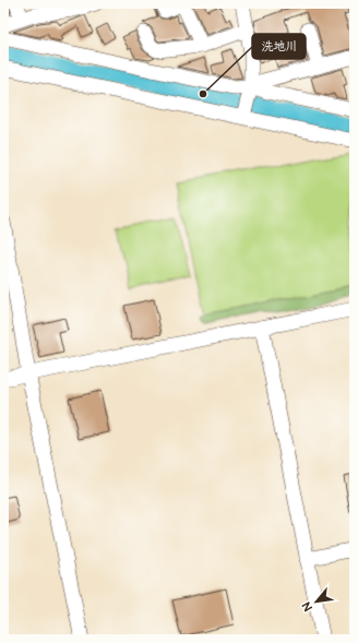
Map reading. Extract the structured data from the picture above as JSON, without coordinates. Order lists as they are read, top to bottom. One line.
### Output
{"places":["洗地川"],"north":"bottom left"}
